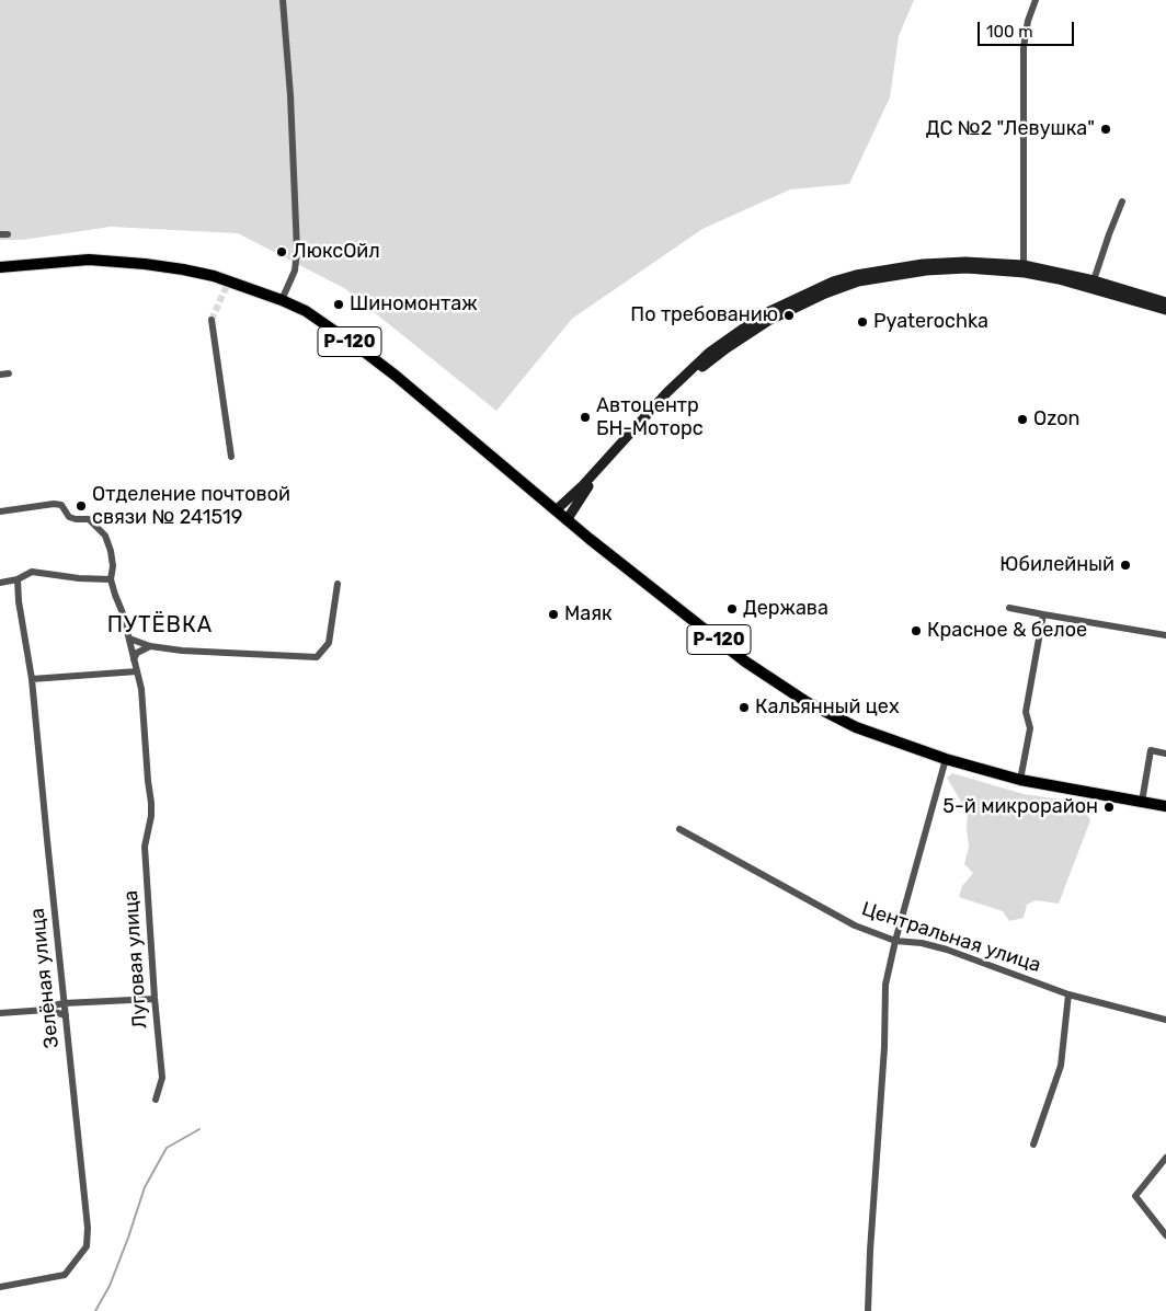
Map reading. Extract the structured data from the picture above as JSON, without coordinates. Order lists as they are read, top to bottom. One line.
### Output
{"streets":{"main road":["Р-120"],"street":["Центральная улица","Луговая улица","Зелёная улица"]},"districts":["ПУТЁВКА"],"places":["ДС №2 \"Левушка\"","ЛюксОйл","Шиномонтаж","По требованию","Pyaterochka","Автоцентр БН-Моторс","Ozon","Отделение почтовой связи № 241519","Юбилейный","Держава","Маяк","Красное & белое","Кальянный цех","5-й микрорайон"],"scale_bar":"100 m"}
